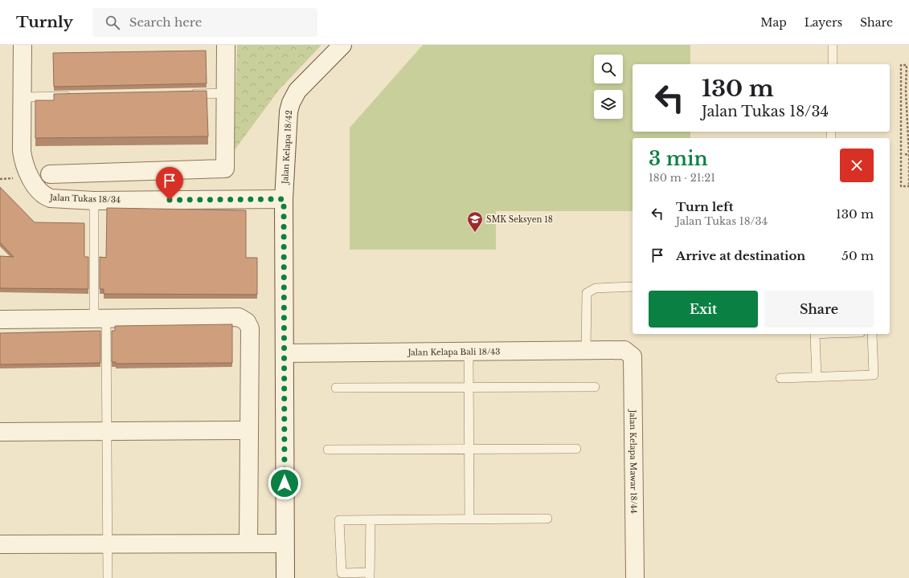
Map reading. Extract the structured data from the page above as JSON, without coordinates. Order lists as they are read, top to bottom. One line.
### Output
{"streets":{"street":["Jalan Kelapa 18/42","Jalan Tukas 18/34","Jalan Kelapa Bali 18/43","Jalan Kelapa Mawar 18/44"]},"crossings":[["Jalan Kelapa 18/42","Jalan Tukas 18/34"],["Jalan Kelapa 18/42","Jalan Kelapa Bali 18/43"],["Jalan Kelapa Bali 18/43","Jalan Kelapa Mawar 18/44"]],"places":{"school or university":["SMK Seksyen 18"]},"page":{"header":"Turnly","search":"Search here","nav":["Map","Layers","Share"],"turn":["130 m","Jalan Tukas 18/34"],"heading":["3 min","180 m · 21:21"],"list":[{"name":"Turn left","note":"Jalan Tukas 18/34","value":"130 m"},{"name":"Arrive at destination","value":"50 m"}],"buttons":["Exit","Share"]}}
